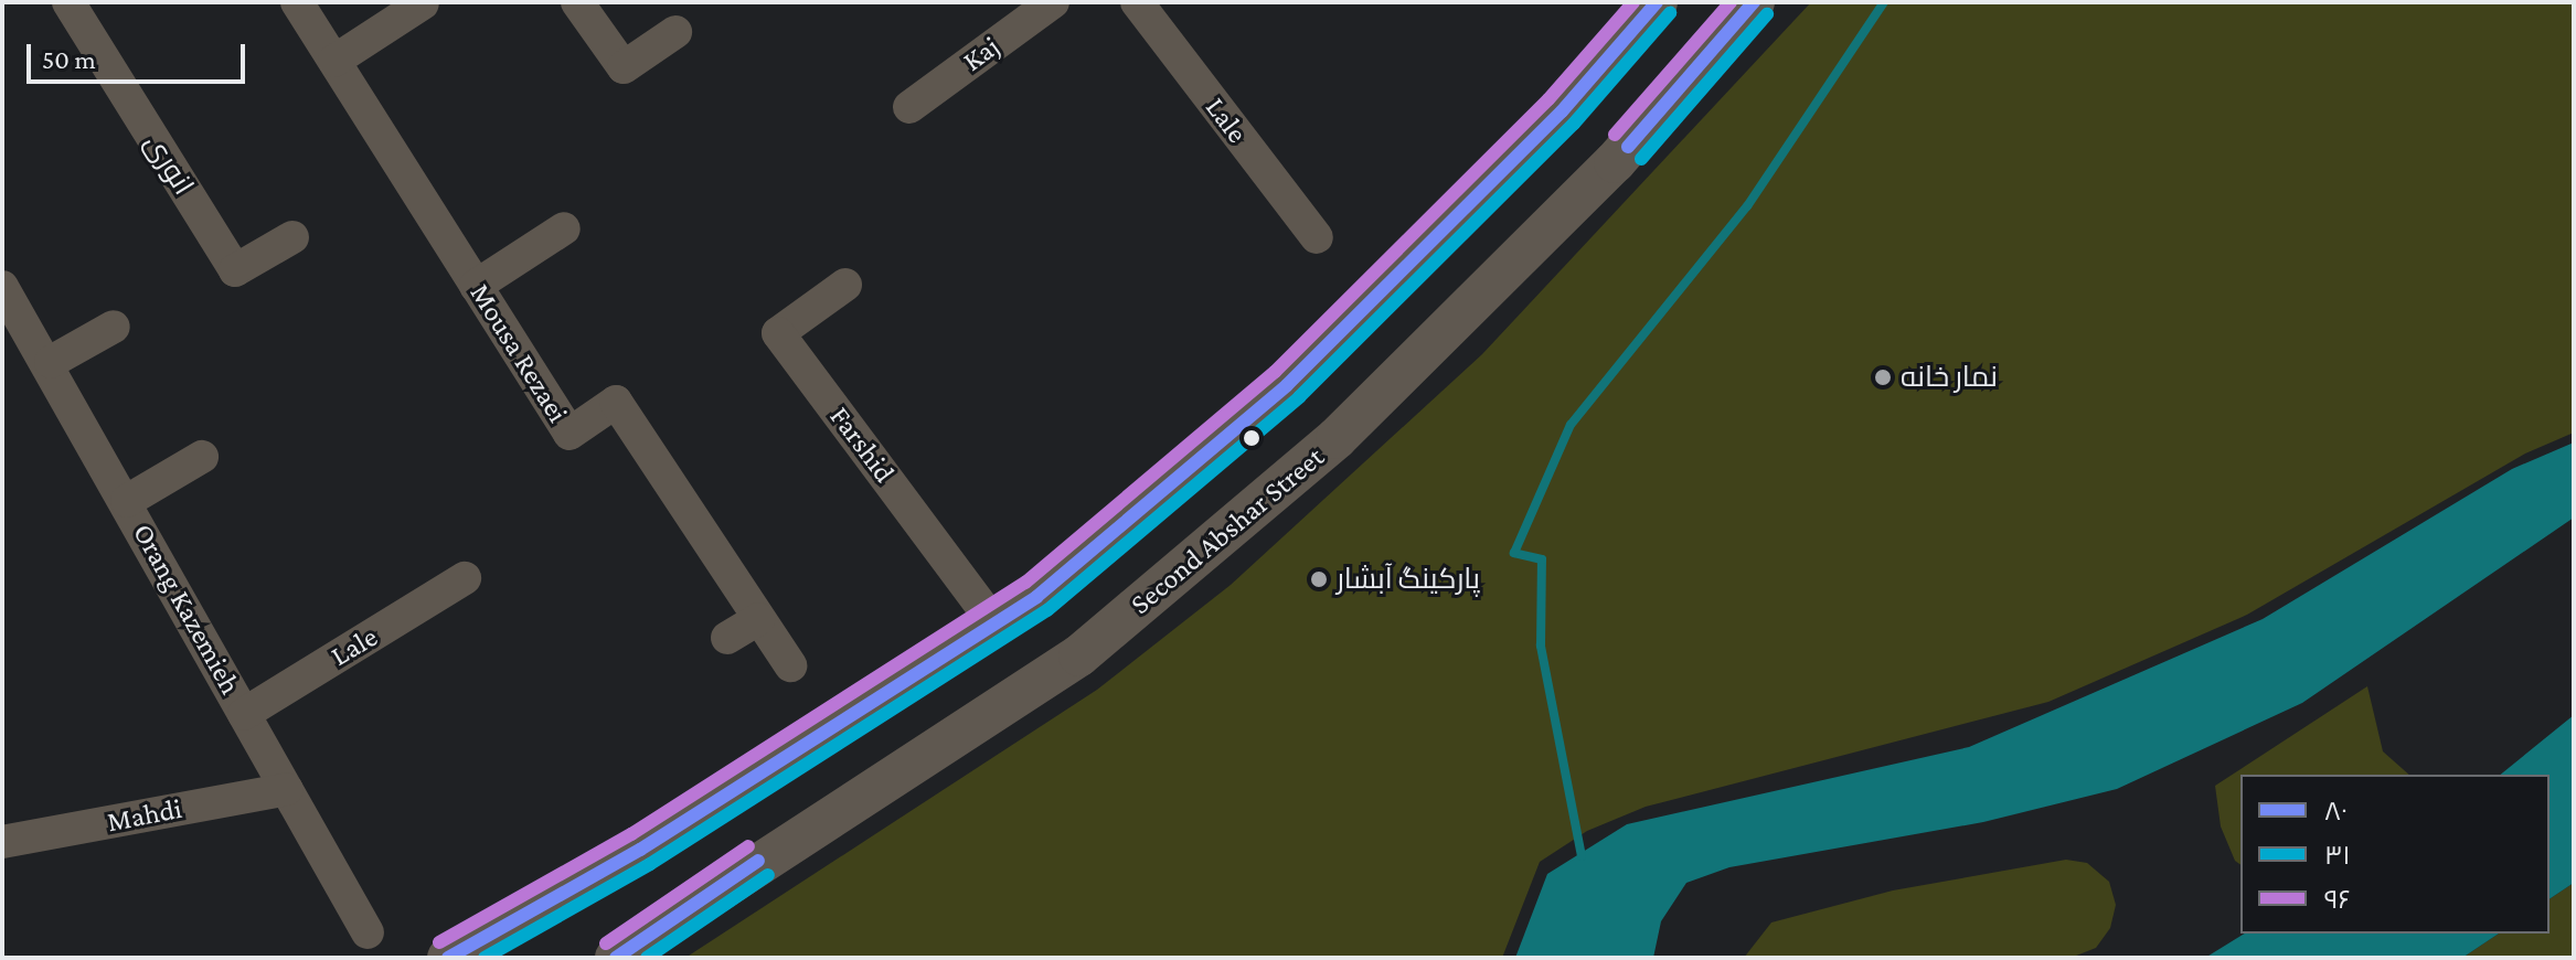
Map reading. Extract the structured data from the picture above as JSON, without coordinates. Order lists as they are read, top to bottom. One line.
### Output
{"streets":{"main road":["Second Abshar Street"],"street":["Kaj","Lale","انوری","Mousa Rezaei","Farshid","Orang Kazemieh","Mahdi"]},"crossings":[["Lale","Orang Kazemieh"],["Orang Kazemieh","Mahdi"]],"places":["نمار خانه","پارکینگ آبشار"],"lines":["transit line ۸۰","transit line ۹۶","transit line ۳۱"],"legend":["۸۰","۳۱","۹۶"],"scale_bar":"50 m"}
